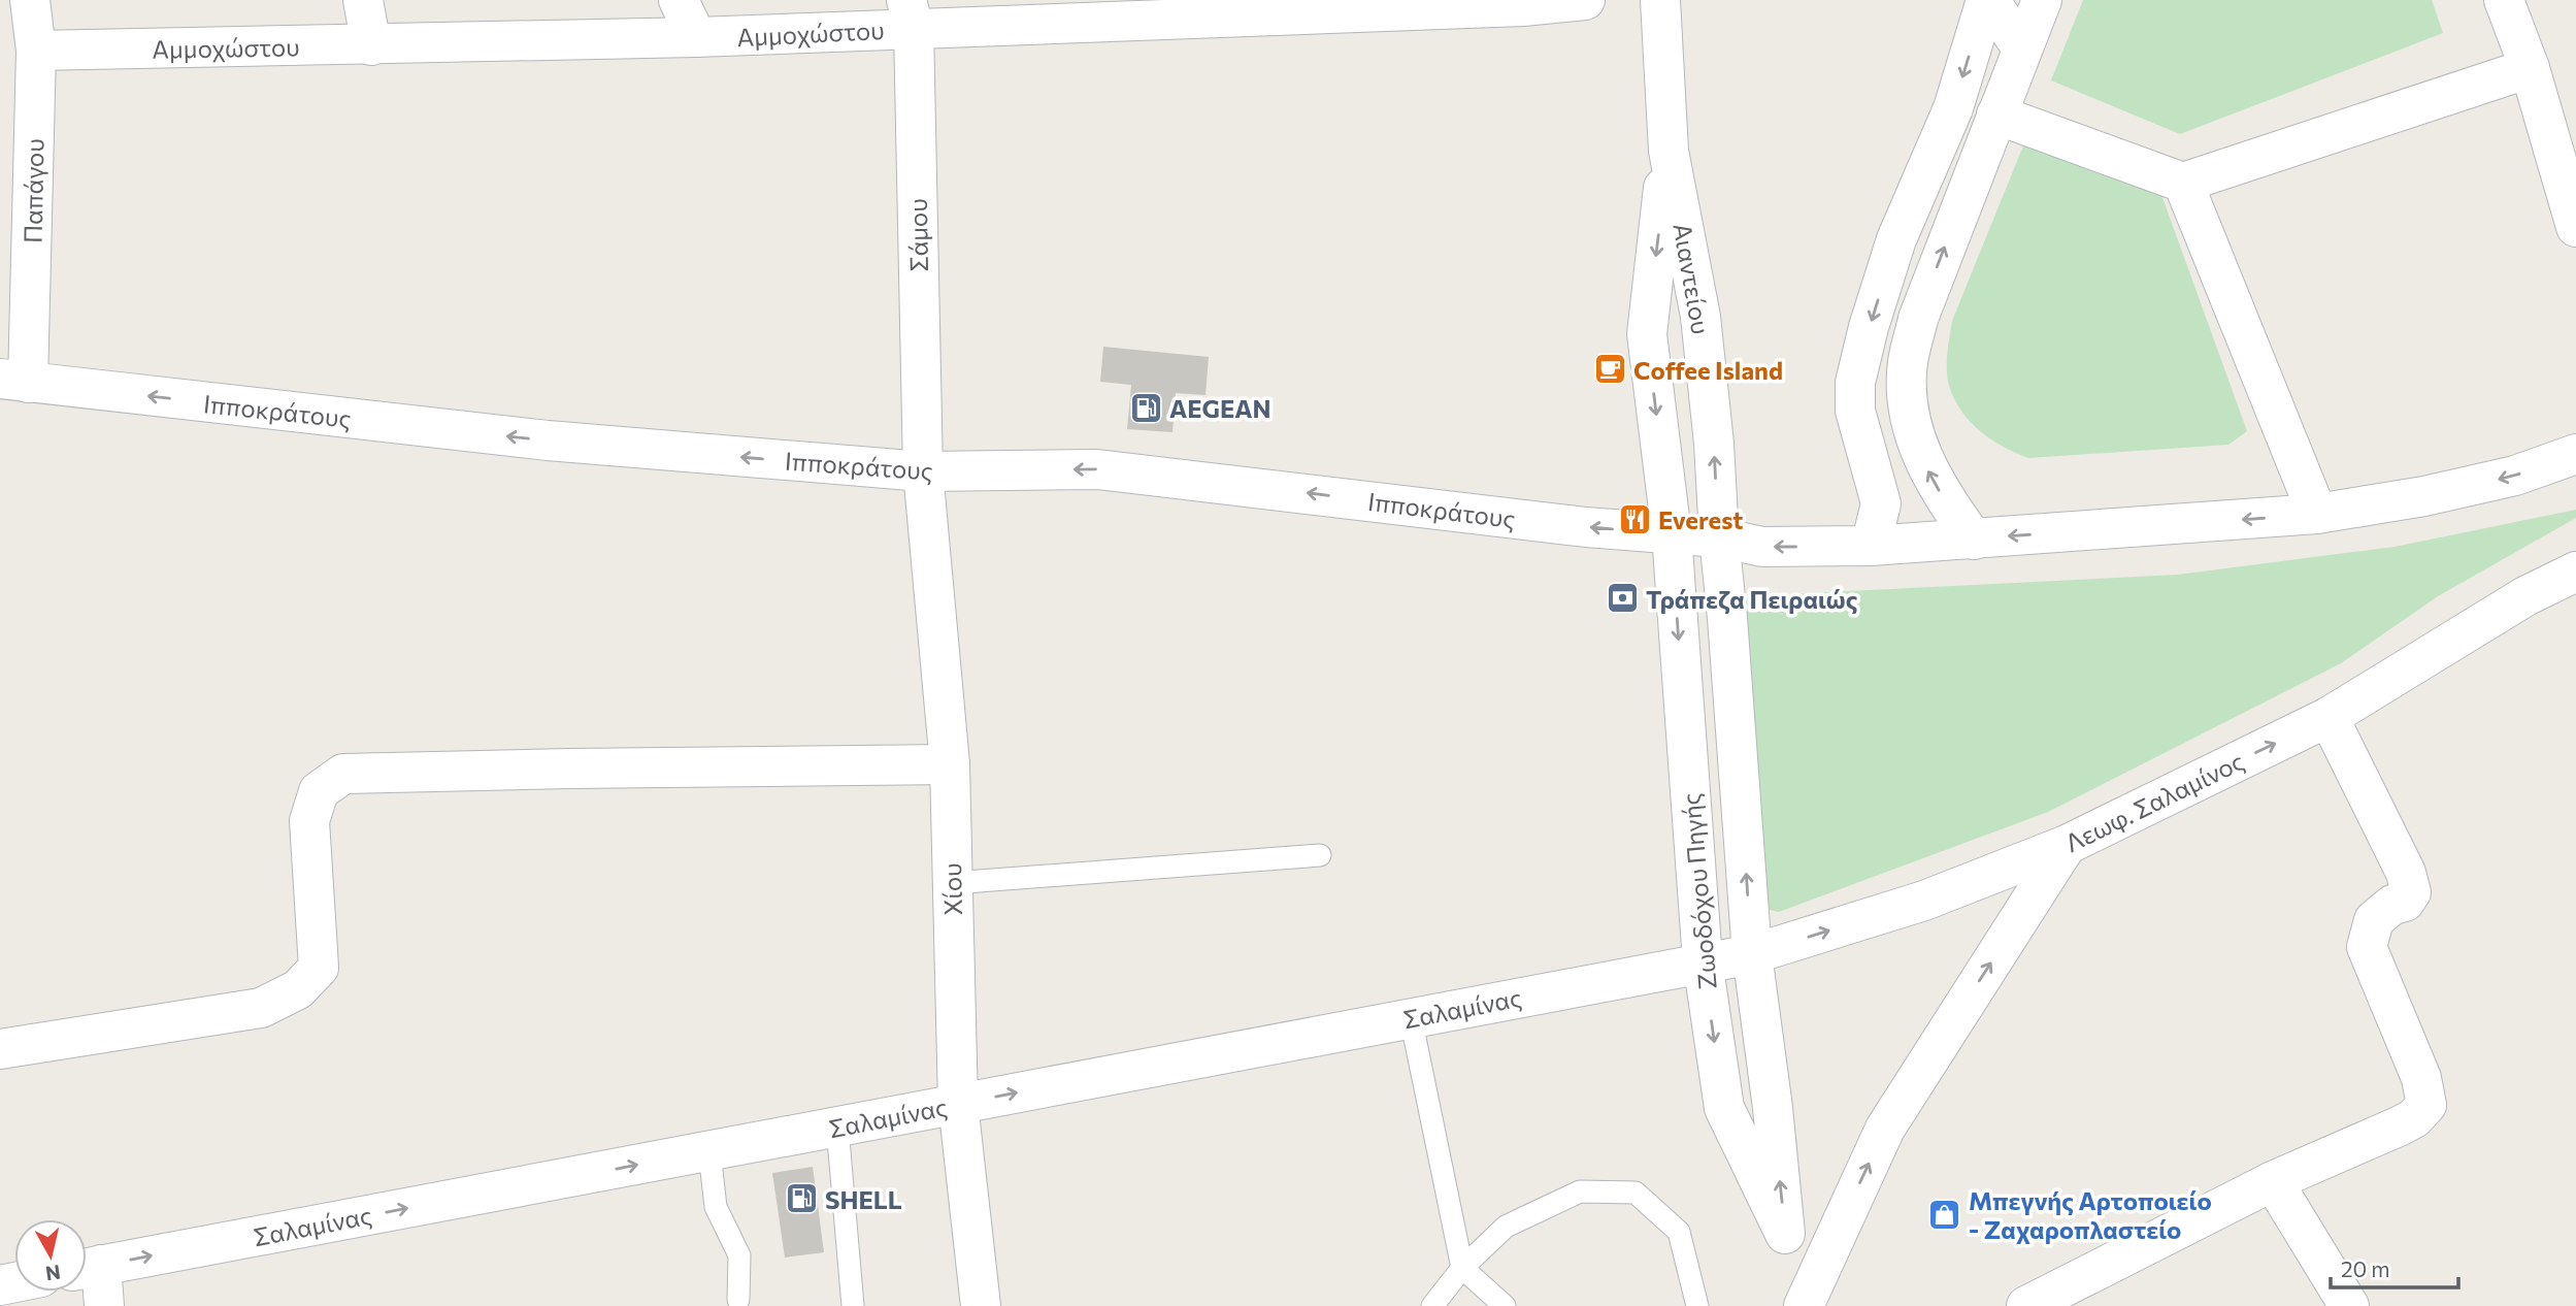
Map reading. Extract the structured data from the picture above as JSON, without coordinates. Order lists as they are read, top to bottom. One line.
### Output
{"streets":{"street":["Αμμοχώστου","Παπάγου","Σάμου","Αιαντείου","Ιπποκράτους","Λεωφ. Σαλαμίνος","Χίου","Ζωοδόχου Πηγής","Σαλαμίνας"]},"crossings":[["Αμμοχώστου","Παπάγου"],["Αμμοχώστου","Σάμου"],["Παπάγου","Ιπποκράτους"],["Σάμου","Ιπποκράτους"],["Σάμου","Χίου"],["Αιαντείου","Ιπποκράτους"],["Αιαντείου","Ζωοδόχου Πηγής"],["Ιπποκράτους","Χίου"],["Ιπποκράτους","Ζωοδόχου Πηγής"],["Λεωφ. Σαλαμίνος","Ζωοδόχου Πηγής"],["Λεωφ. Σαλαμίνος","Σαλαμίνας"],["Χίου","Σαλαμίνας"],["Ζωοδόχου Πηγής","Σαλαμίνας"]],"one_way":["Ιπποκράτους","Σαλαμίνας"],"places":{"cafe":["Coffee Island"],"fuel station":["AEGEAN","SHELL"],"restaurant":["Everest"],"bank":["Τράπεζα Πειραιώς"],"shop":["Μπεγνής Αρτοποιείο - Ζαχαροπλαστείο"]},"scale_bar":"20 m","north":"bottom"}
